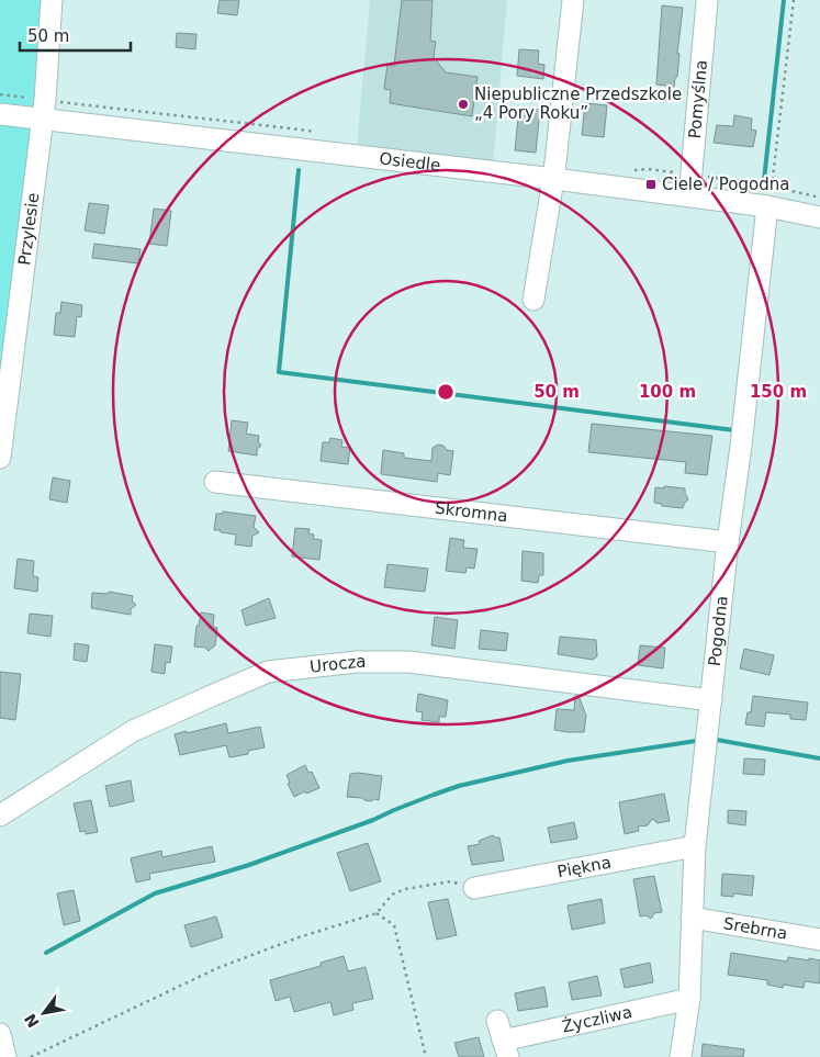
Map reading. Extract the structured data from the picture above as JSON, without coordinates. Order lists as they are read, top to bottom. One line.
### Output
{"streets":{"street":["Pomyślna","Osiedle","Przylesie","Skromna","Pogodna","Urocza","Piękna","Srebrna","Życzliwa"]},"crossings":[["Pomyślna","Osiedle"],["Osiedle","Przylesie"],["Osiedle","Pogodna"],["Skromna","Pogodna"],["Pogodna","Urocza"],["Pogodna","Piękna"],["Pogodna","Srebrna"],["Pogodna","Życzliwa"]],"places":{"other":["Niepubliczne Przedszkole „4 Pory Roku”"],"transit":["Ciele / Pogodna"]},"scale_bar":"50 m","north":"bottom left","rings":["50 m","100 m","150 m"]}
